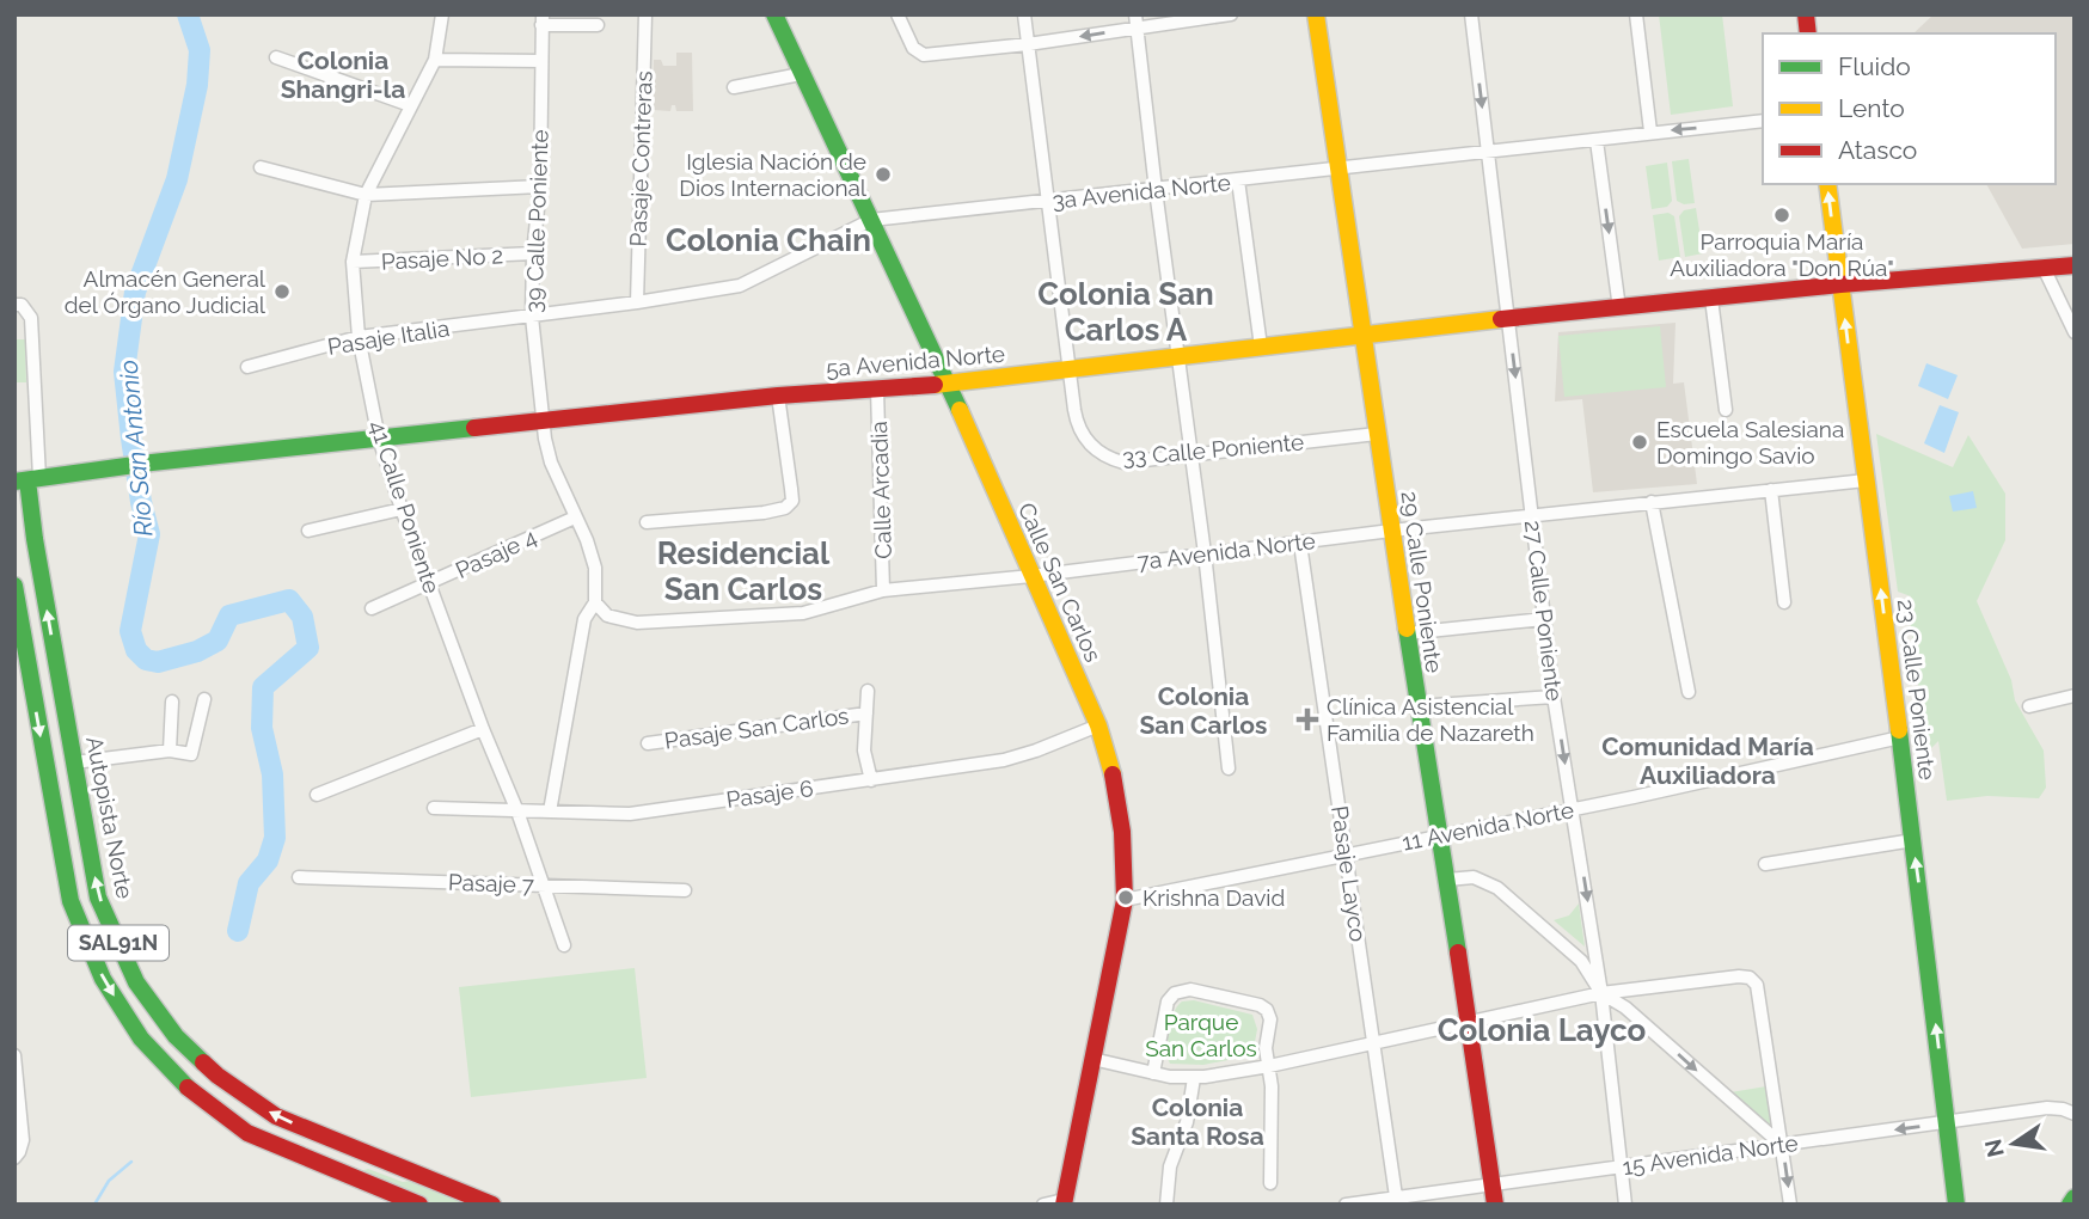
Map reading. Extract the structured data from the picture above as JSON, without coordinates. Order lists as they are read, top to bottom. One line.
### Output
{"streets":{"main road":["5a Avenida Norte","Calle San Carlos","29 Calle Poniente","23 Calle Poniente","Autopista Norte","SAL91N"],"street":["Pasaje Contreras","3a Avenida Norte","39 Calle Poniente","Pasaje No 2","Pasaje Italia","33 Calle Poniente","Calle Arcadia","41 Calle Poniente","7a Avenida Norte","Pasaje 4","27 Calle Poniente","Pasaje San Carlos","Pasaje 6","11 Avenida Norte","Pasaje Layco","Pasaje 7","15 Avenida Norte"]},"crossings":[["Pasaje Contreras","3a Avenida Norte"],["3a Avenida Norte","39 Calle Poniente"],["3a Avenida Norte","Pasaje Italia"],["3a Avenida Norte","33 Calle Poniente"],["3a Avenida Norte","Calle San Carlos"],["3a Avenida Norte","29 Calle Poniente"],["3a Avenida Norte","27 Calle Poniente"],["39 Calle Poniente","Pasaje No 2"],["39 Calle Poniente","Pasaje Italia"],["39 Calle Poniente","5a Avenida Norte"],["39 Calle Poniente","7a Avenida Norte"],["39 Calle Poniente","Pasaje 4"],["39 Calle Poniente","Pasaje 6"],["Pasaje No 2","41 Calle Poniente"],["Pasaje Italia","41 Calle Poniente"],["5a Avenida Norte","33 Calle Poniente"],["5a Avenida Norte","Calle Arcadia"],["5a Avenida Norte","41 Calle Poniente"],["5a Avenida Norte","Calle San Carlos"],["5a Avenida Norte","29 Calle Poniente"],["5a Avenida Norte","27 Calle Poniente"],["5a Avenida Norte","23 Calle Poniente"],["5a Avenida Norte","Autopista Norte"],["33 Calle Poniente","29 Calle Poniente"],["Calle Arcadia","7a Avenida Norte"],["41 Calle Poniente","Pasaje 4"],["41 Calle Poniente","Pasaje 6"],["41 Calle Poniente","Pasaje 7"],["7a Avenida Norte","Calle San Carlos"],["7a Avenida Norte","29 Calle Poniente"],["7a Avenida Norte","27 Calle Poniente"],["7a Avenida Norte","23 Calle Poniente"],["7a Avenida Norte","Pasaje Layco"],["Calle San Carlos","Pasaje 6"],["Calle San Carlos","11 Avenida Norte"],["29 Calle Poniente","11 Avenida Norte"],["29 Calle Poniente","15 Avenida Norte"],["27 Calle Poniente","11 Avenida Norte"],["27 Calle Poniente","15 Avenida Norte"],["23 Calle Poniente","11 Avenida Norte"],["23 Calle Poniente","15 Avenida Norte"],["Pasaje San Carlos","Pasaje 6"],["11 Avenida Norte","Pasaje Layco"],["Pasaje Layco","15 Avenida Norte"]],"one_way":["27 Calle Poniente","23 Calle Poniente"],"districts":["Colonia Shangri-la","Colonia Chain","Colonia San Carlos A","Residencial San Carlos","Colonia San Carlos","Comunidad María Auxiliadora","Colonia Layco","Colonia Santa Rosa"],"water":["Río San Antonio"],"parks":["Parque San Carlos"],"places":{"other":["Iglesia Nación de Dios Internacional","Parroquia María Auxiliadora \"Don Rúa\"","Almacén General del Órgano Judicial","Escuela Salesiana Domingo Savio","Krishna David"],"health":["Clínica Asistencial Familia de Nazareth"]},"legend":["Fluido","Lento","Atasco"],"north":"left"}
